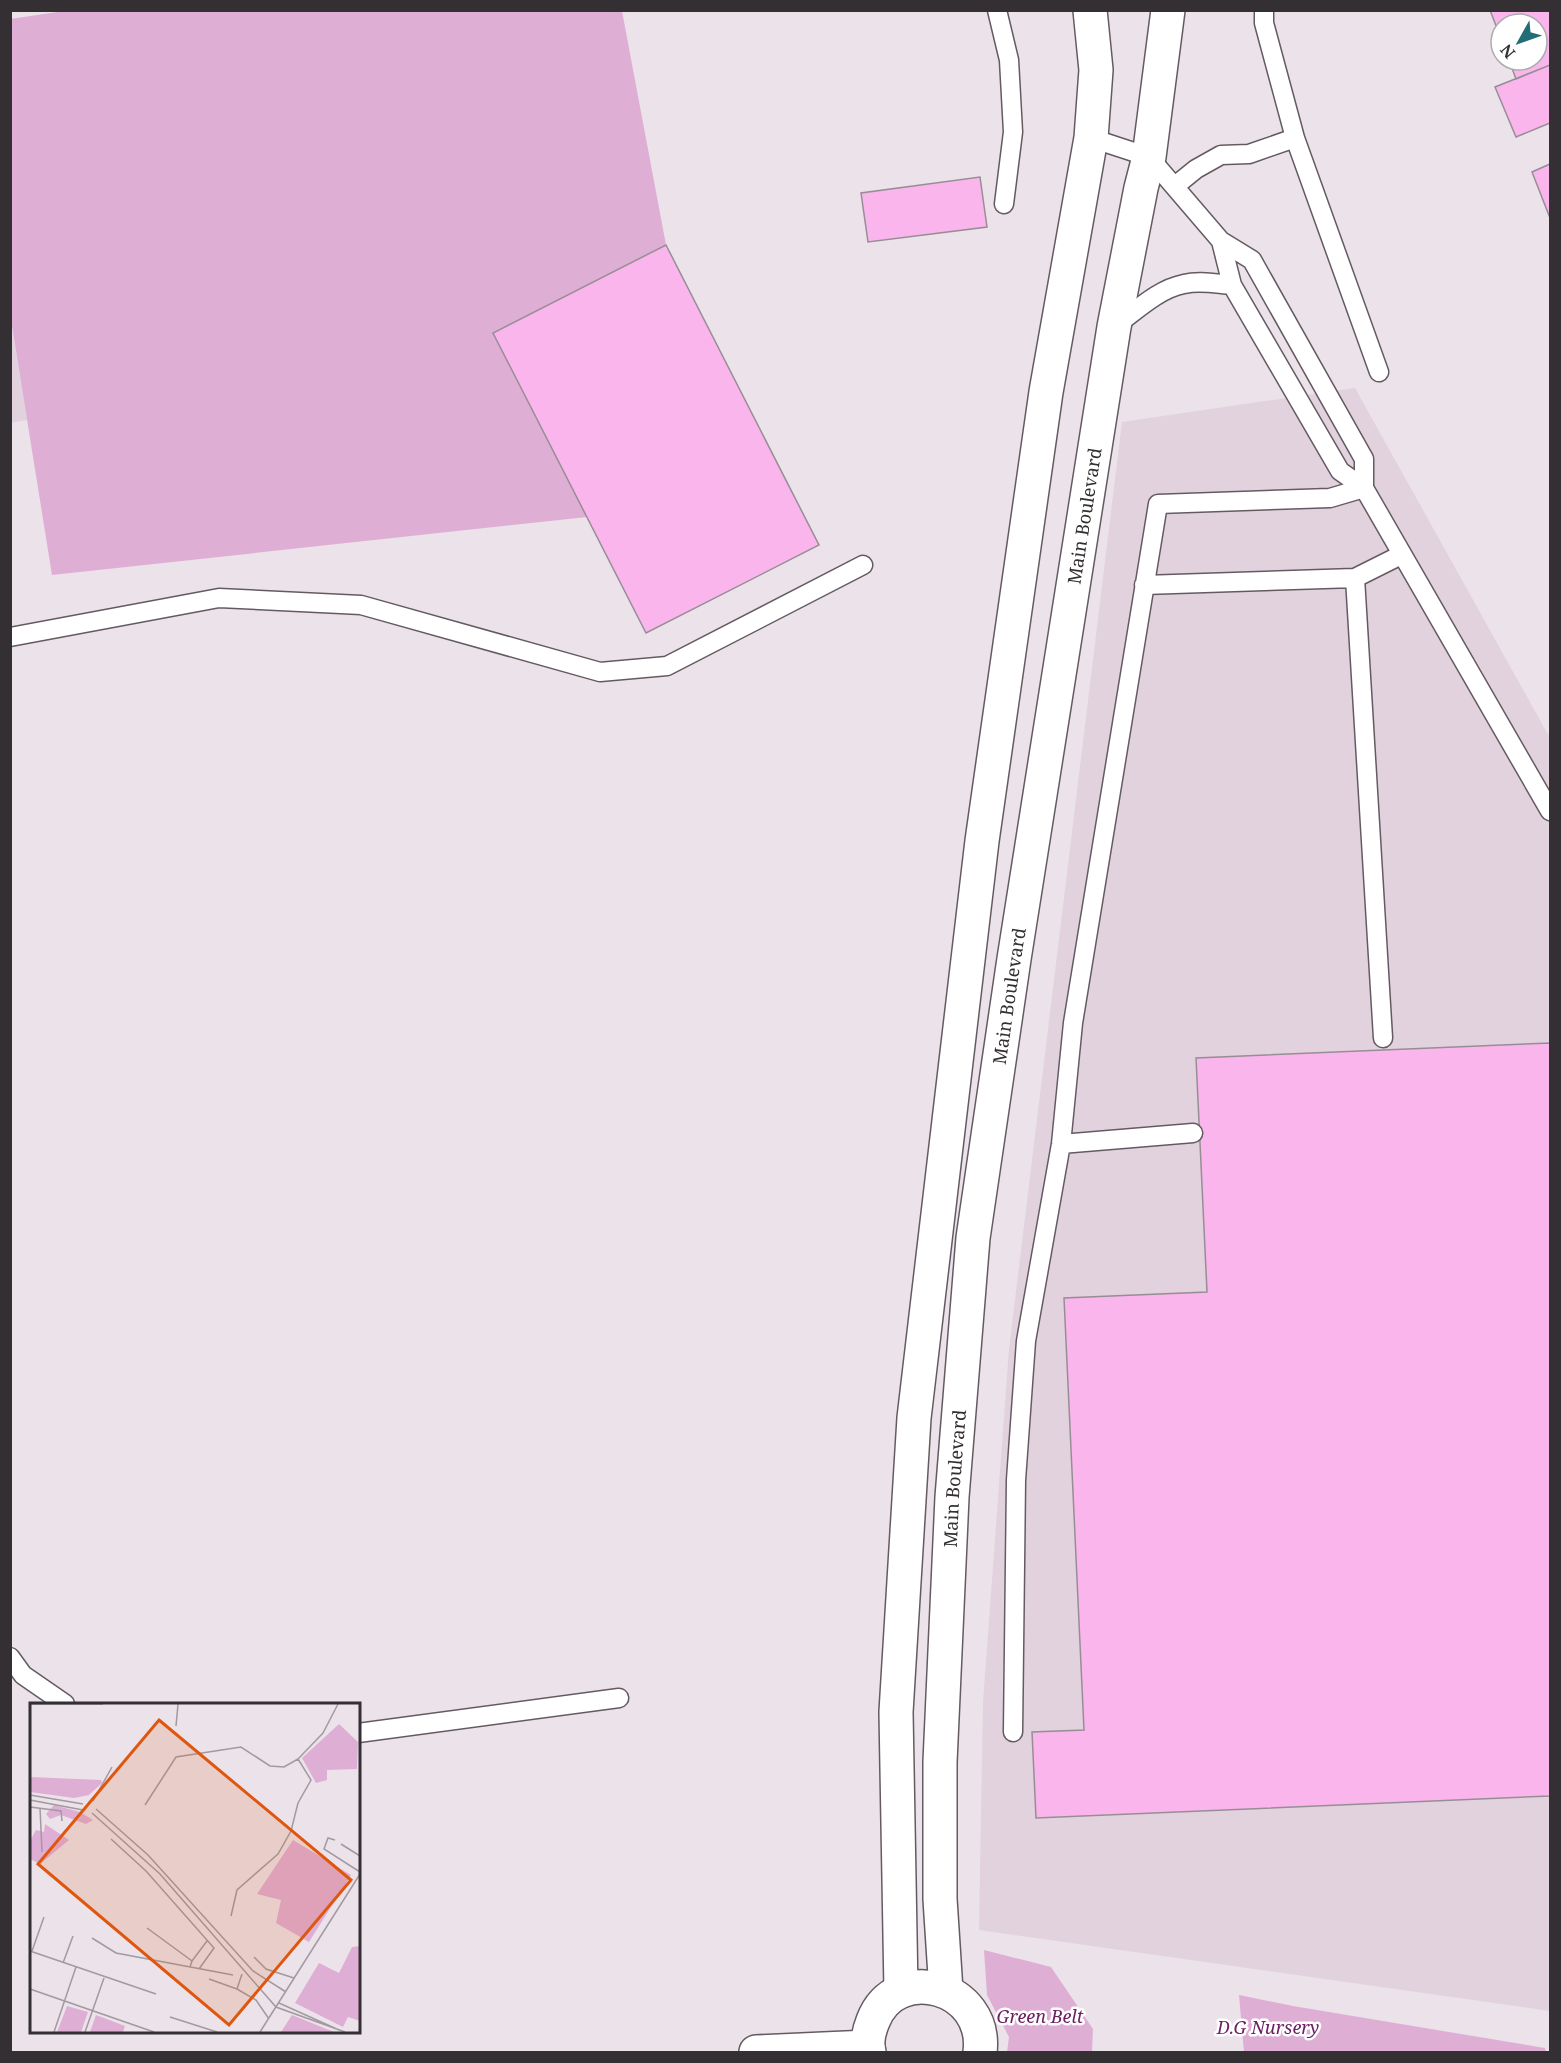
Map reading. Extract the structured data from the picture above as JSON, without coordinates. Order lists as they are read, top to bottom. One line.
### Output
{"streets":{"street":["Main Boulevard"]},"parks":["Green Belt","D.G Nursery"],"north":"bottom left"}
